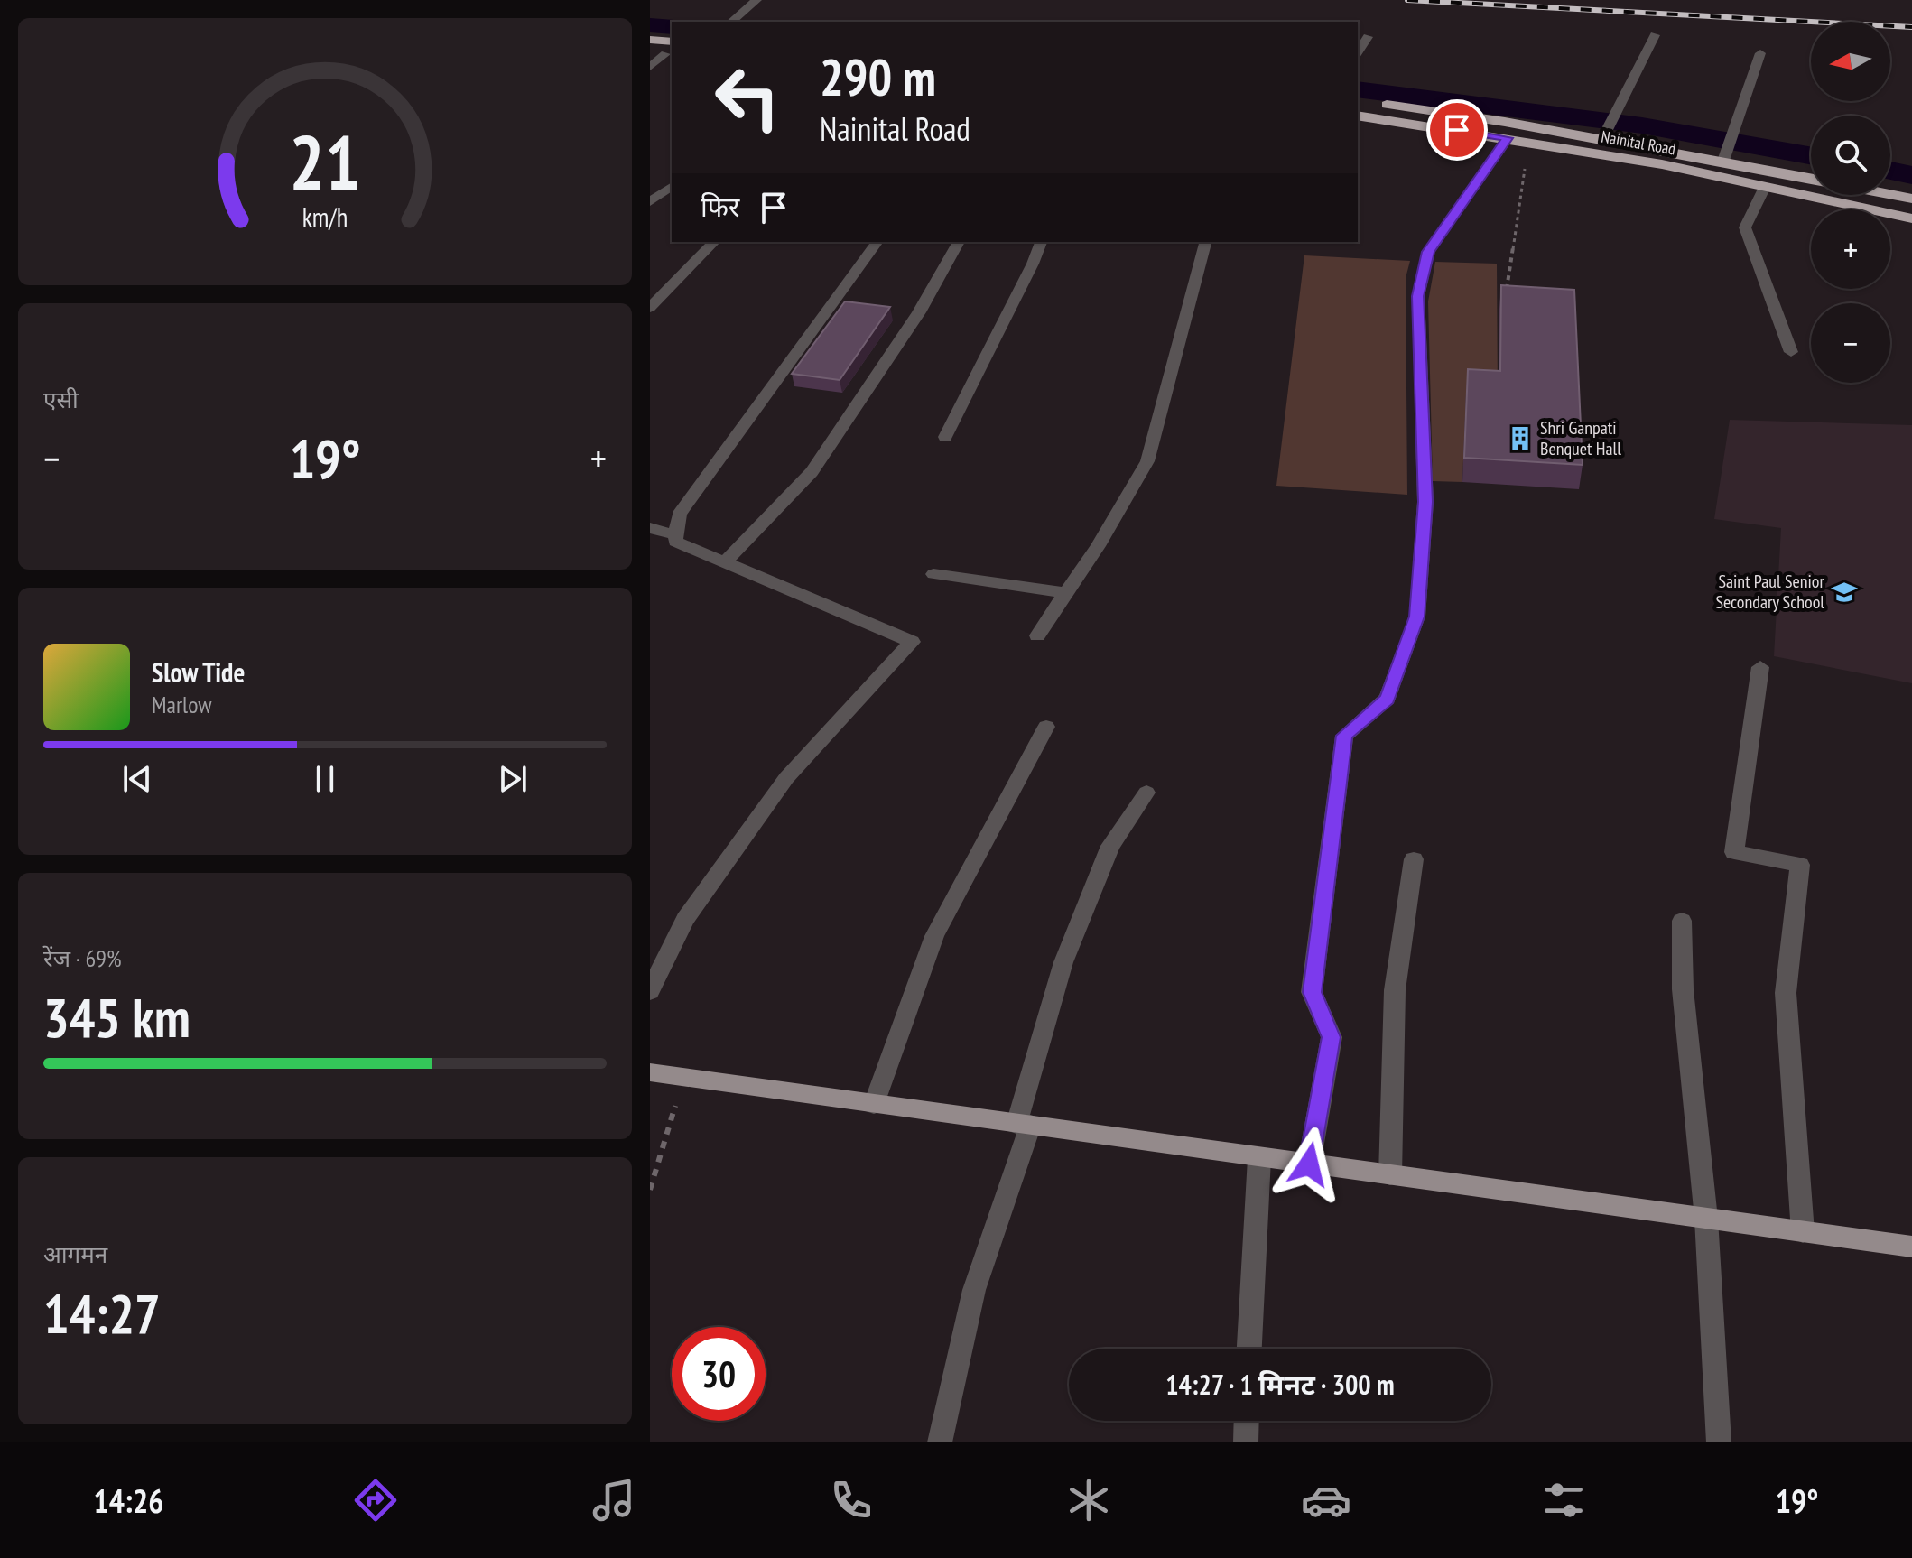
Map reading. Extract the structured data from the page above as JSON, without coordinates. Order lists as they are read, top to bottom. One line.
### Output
{"streets":{"highway":["Nainital Road"]},"places":{"building":["Shri Ganpati Benquet Hall"],"school or university":["Saint Paul Senior Secondary School"]},"north":"left","page":{"map_buttons":["+","−"],"turn":["290 m","Nainital Road"],"then":"फिर","tile":["एसी",["रेंज · 69%","345 km"],["आगमन","14:27"]],"heat":["−","19°","+"],"song":["Slow Tide","Marlow"],"limit":"30","trip":"14:27 · 1 मिनट · 300 m","tabs":["14:26","19°"],"gauge":["21","km/h"]}}
